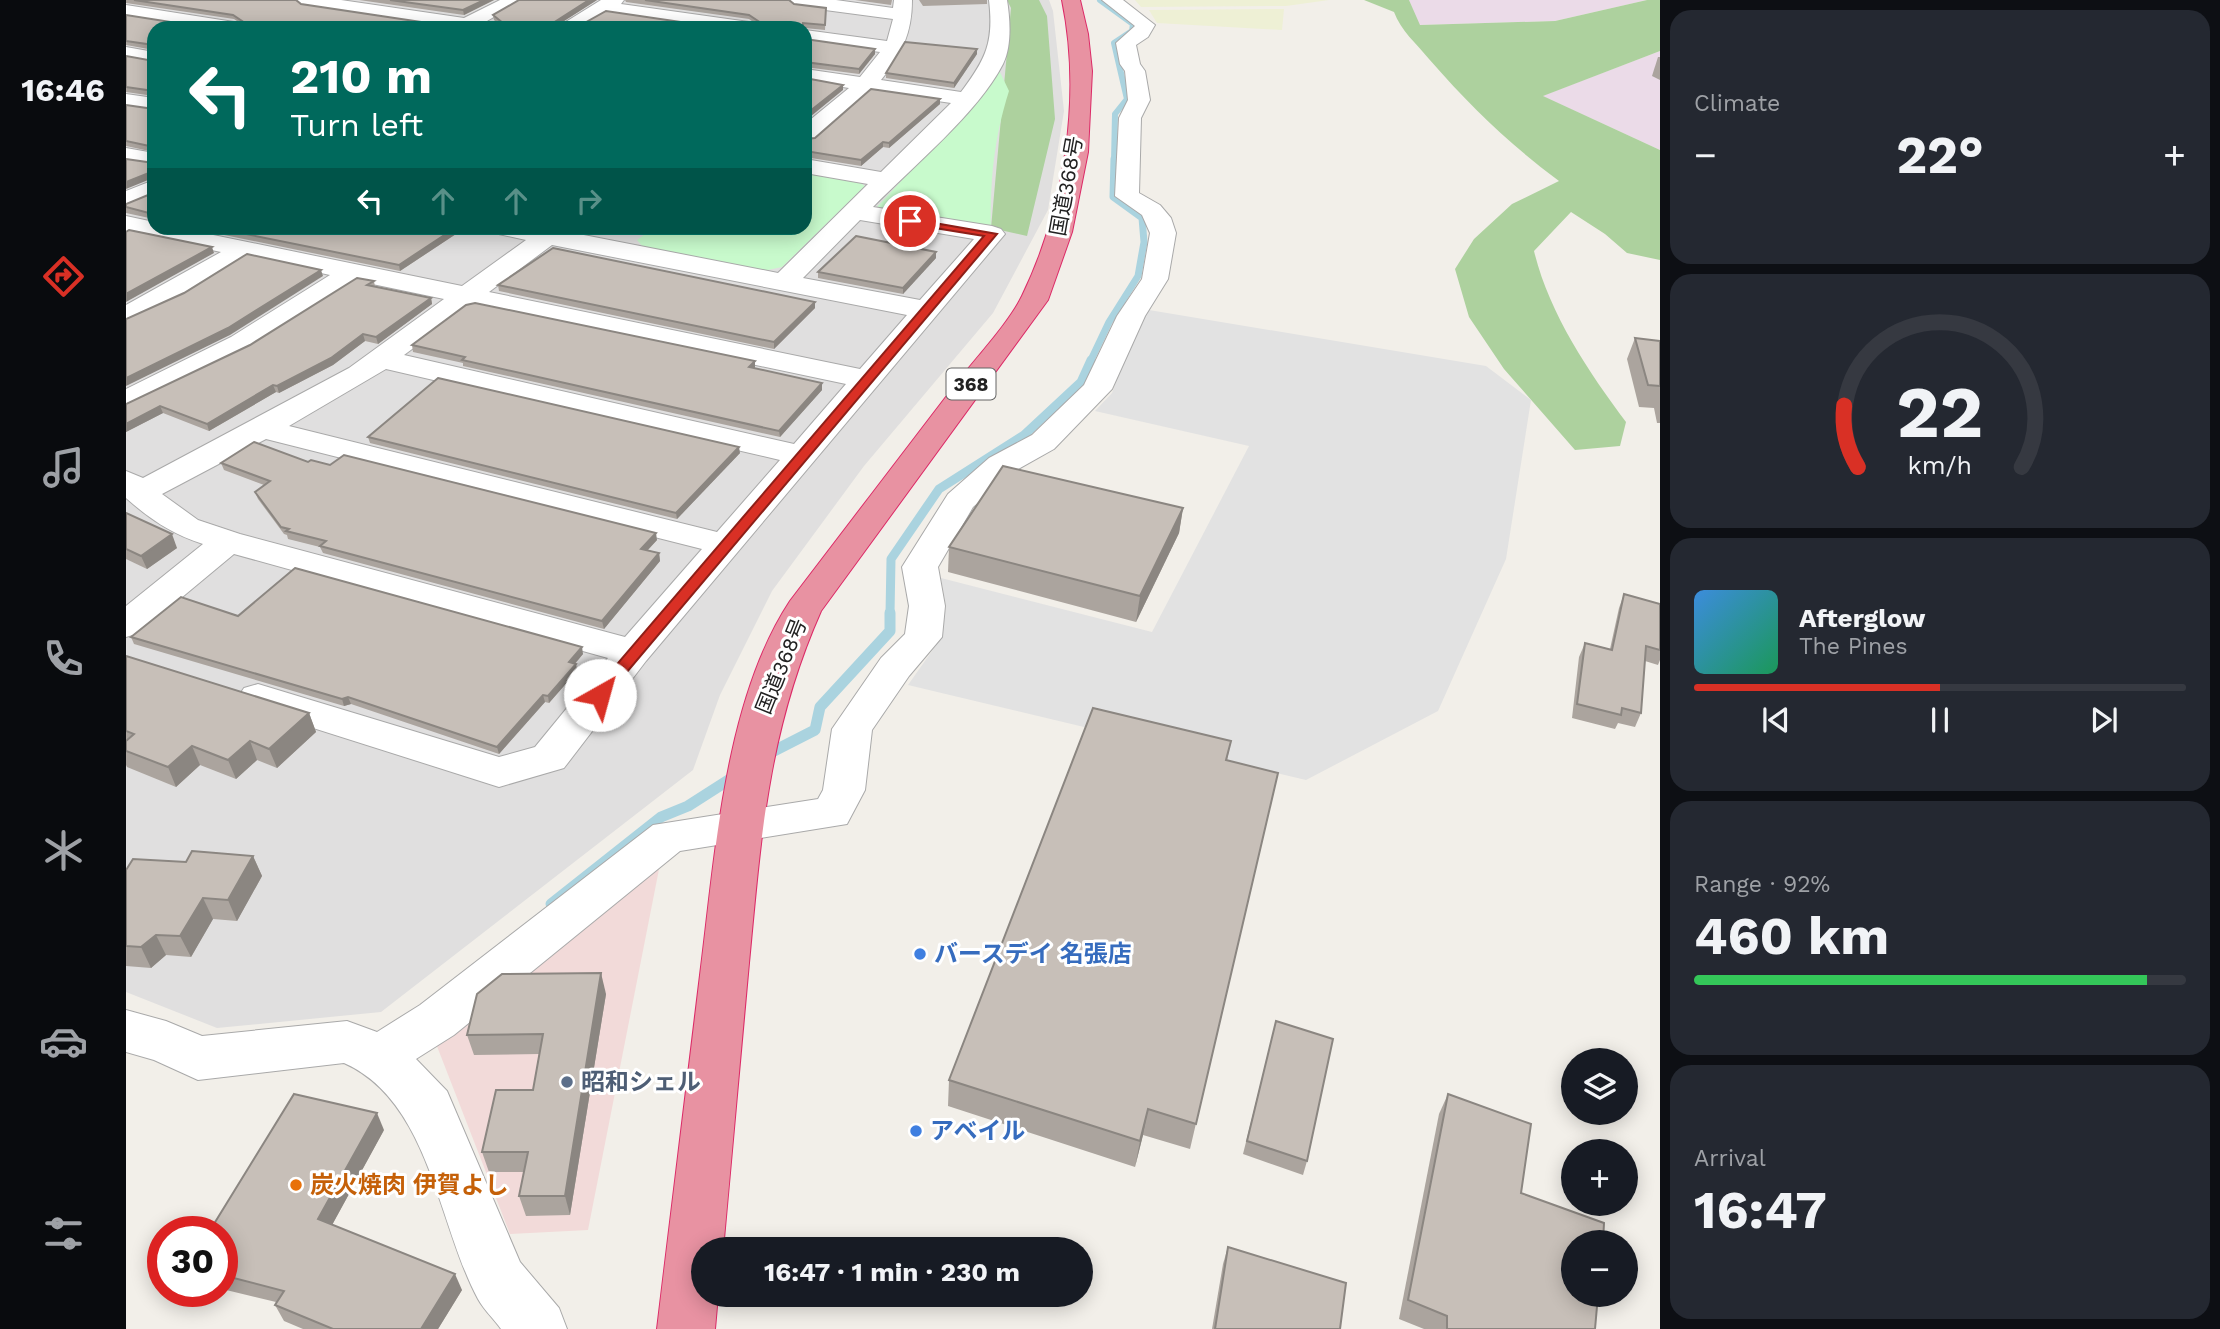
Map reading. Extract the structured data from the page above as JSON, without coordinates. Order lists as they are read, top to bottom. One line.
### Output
{"streets":{"highway":["国道368号","368"]},"places":["バースデイ 名張店","昭和シェル","アベイル","炭火焼肉 伊賀よし"],"page":{"tabs":"16:46","tile":["Climate",["Range · 92%","460 km"],["Arrival","16:47"]],"turn":["210 m","Turn left"],"heat":["−","22°","+"],"song":["Afterglow","The Pines"],"map_buttons":["+","−"],"limit":"30","trip":"16:47 · 1 min · 230 m","gauge":["22","km/h"]}}
